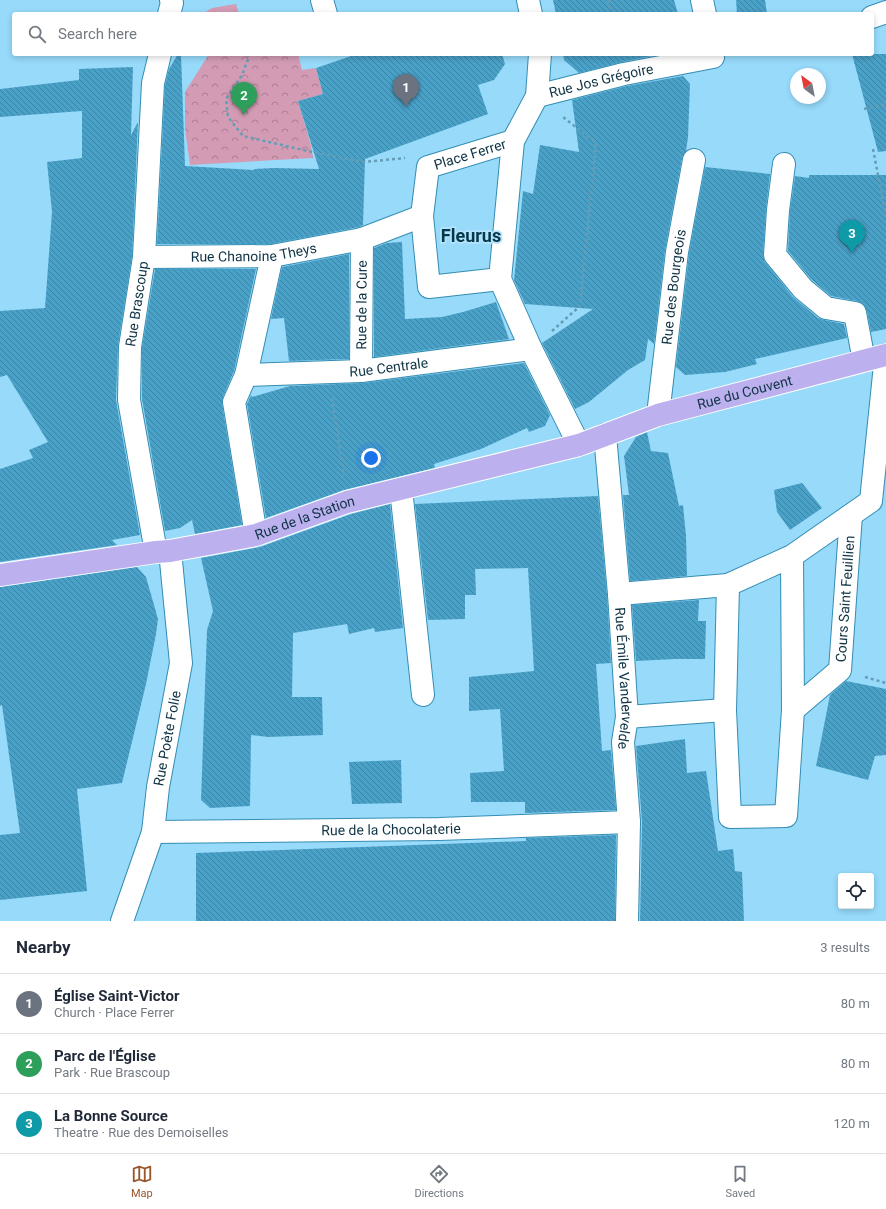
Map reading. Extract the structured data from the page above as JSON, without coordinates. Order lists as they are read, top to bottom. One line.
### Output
{"streets":{"main road":["Rue du Couvent","Rue de la Station"],"street":["Rue Jos Grégoire","Place Ferrer","Rue Chanoine Theys","Rue des Bourgeois","Rue Brascoup","Rue de la Cure","Rue Centrale","Cours Saint Feuillien","Rue Émile Vandervelde","Rue Poète Folie","Rue de la Chocolaterie"]},"crossings":[["Rue Jos Grégoire","Place Ferrer"],["Place Ferrer","Rue Centrale"],["Place Ferrer","Rue de la Station"],["Rue Chanoine Theys","Rue Brascoup"],["Rue Chanoine Theys","Rue de la Cure"],["Rue des Bourgeois","Rue du Couvent"],["Rue Brascoup","Rue de la Station"],["Rue Brascoup","Rue Poète Folie"],["Rue de la Cure","Rue Centrale"],["Rue du Couvent","Rue de la Station"],["Rue du Couvent","Cours Saint Feuillien"],["Rue du Couvent","Rue Émile Vandervelde"],["Rue de la Station","Rue Émile Vandervelde"],["Rue de la Station","Rue Poète Folie"],["Cours Saint Feuillien","Rue Émile Vandervelde"],["Rue Émile Vandervelde","Rue de la Chocolaterie"],["Rue Poète Folie","Rue de la Chocolaterie"]],"districts":["Fleurus"],"north":"top left","page":{"search":"Search here","pins":["1","2","3"],"heading":["Nearby","3 results"],"list":[{"mark":"1","name":"Église Saint-Victor","note":"Church · Place Ferrer","value":"80 m"},{"mark":"2","name":"Parc de l'Église","note":"Park · Rue Brascoup","value":"80 m"},{"mark":"3","name":"La Bonne Source","note":"Theatre · Rue des Demoiselles","value":"120 m"}],"nav":["Map","Directions","Saved"]}}
